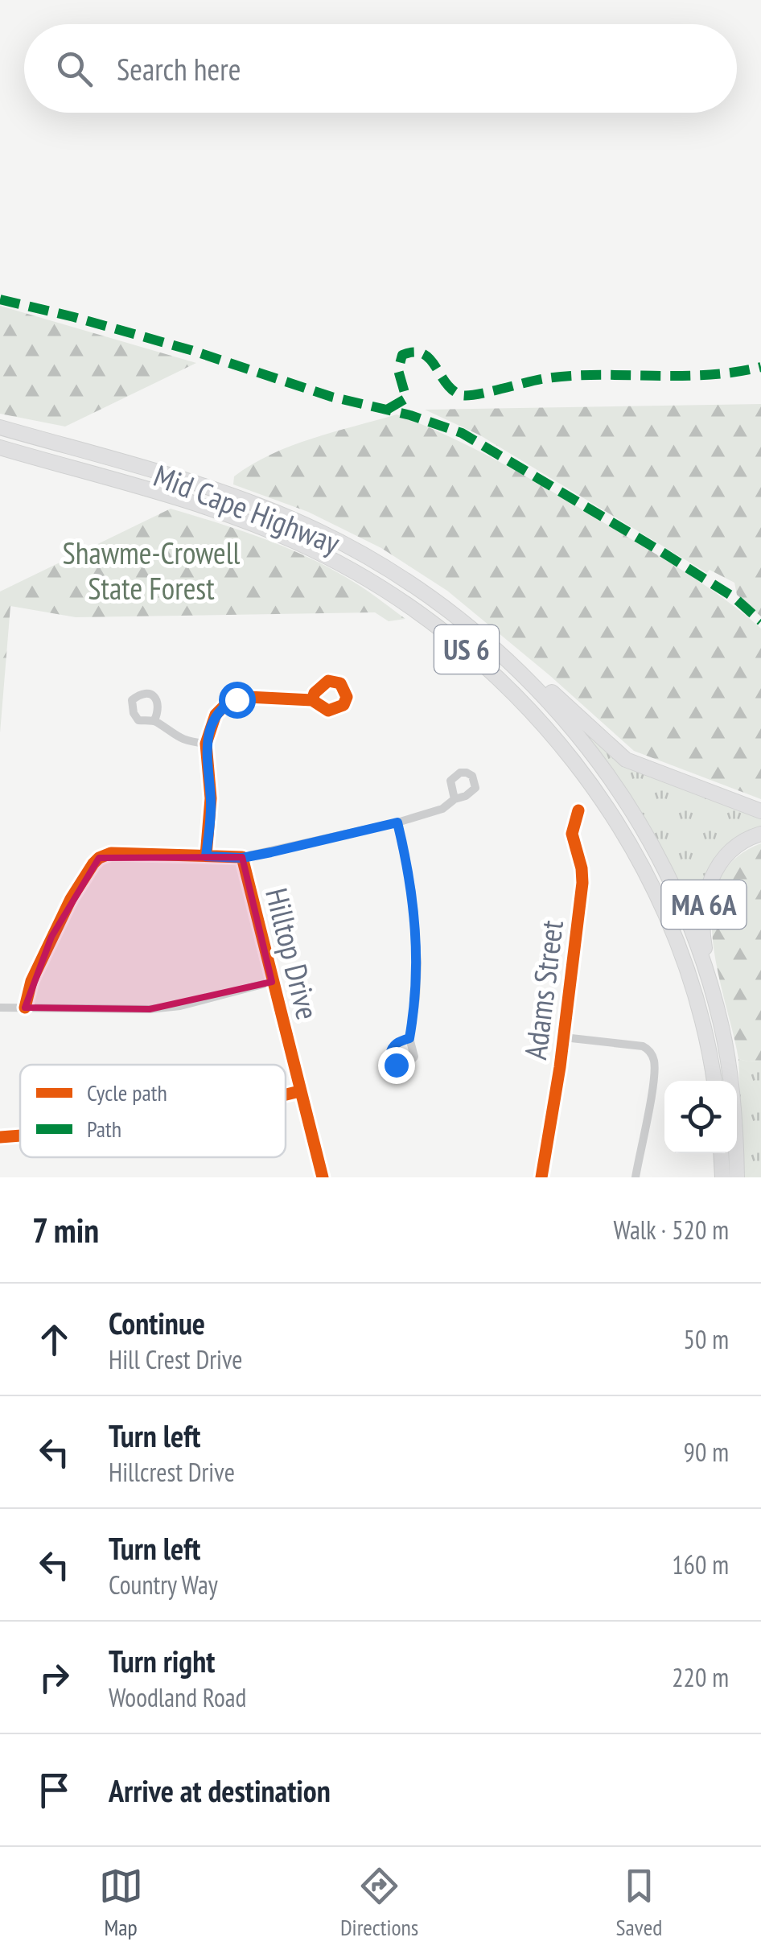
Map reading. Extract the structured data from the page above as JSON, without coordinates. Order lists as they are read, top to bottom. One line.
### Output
{"streets":{"highway":["Mid Cape Highway","US 6","MA 6A"],"street":["Hilltop Drive","Adams Street"]},"crossings":[["Mid Cape Highway","MA 6A"]],"parks":["Shawme-Crowell State Forest"],"legend":["Cycle path","Path"],"page":{"search":"Search here","heading":["7 min","Walk · 520 m"],"list":[["Continue","Hill Crest Drive","50 m"],["Turn left","Hillcrest Drive","90 m"],["Turn left","Country Way","160 m"],["Turn right","Woodland Road","220 m"],"Arrive at destination"],"nav":["Map","Directions","Saved"]}}
